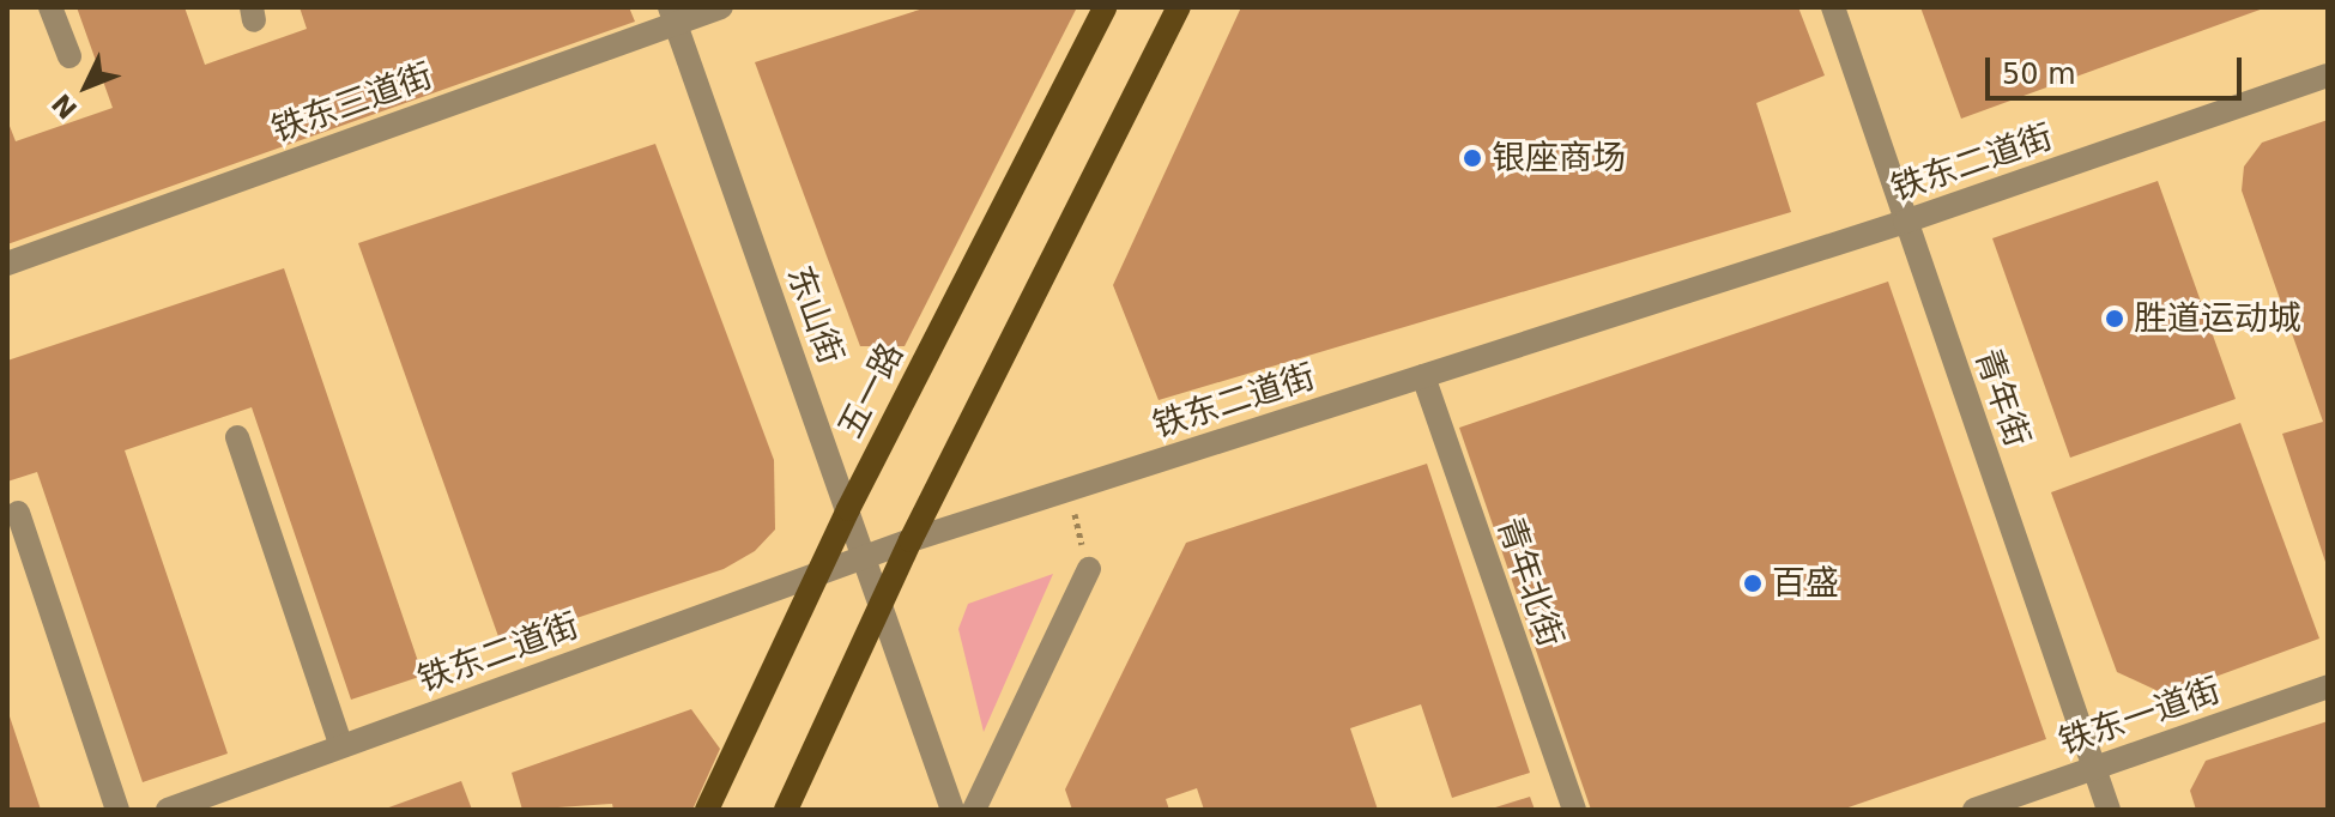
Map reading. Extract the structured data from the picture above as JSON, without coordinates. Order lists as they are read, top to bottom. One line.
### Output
{"streets":{"main road":["五一路"],"street":["铁东三道街","铁东二道街","东山街","青年街","青年北街","铁东一道街"]},"crossings":[["铁东三道街","东山街"],["铁东二道街","东山街"],["铁东二道街","五一路"],["铁东二道街","青年街"],["铁东二道街","青年北街"],["东山街","五一路"],["青年街","铁东一道街"]],"places":["银座商场","胜道运动城","百盛"],"scale_bar":"50 m","north":"bottom left"}
